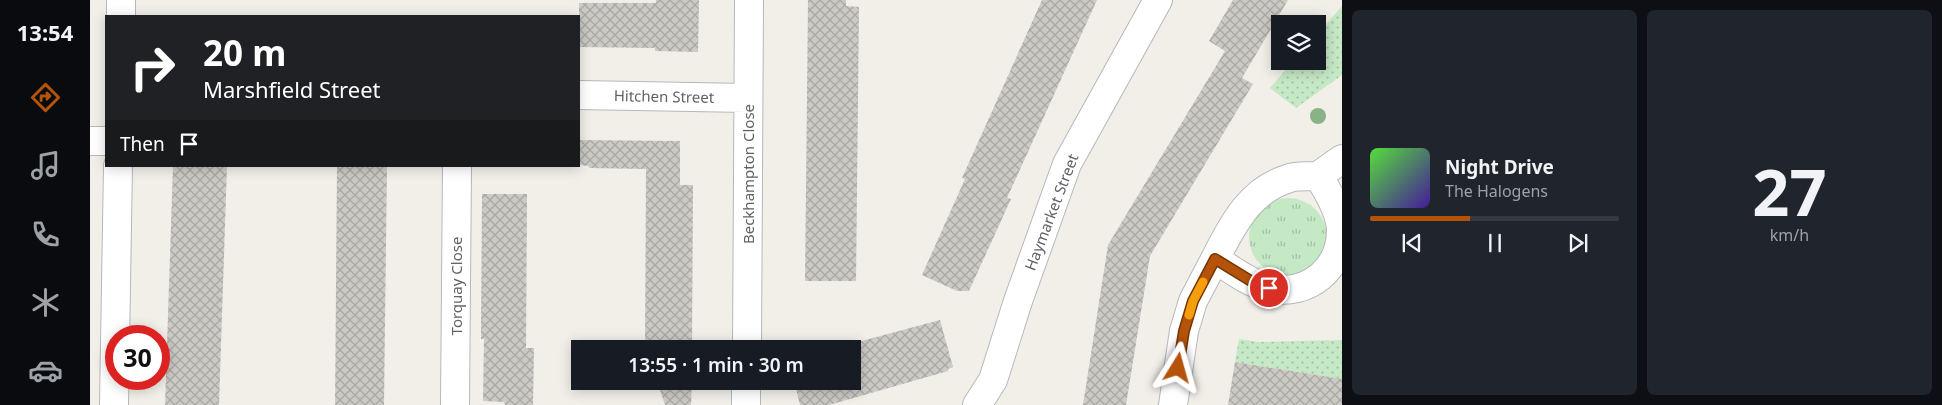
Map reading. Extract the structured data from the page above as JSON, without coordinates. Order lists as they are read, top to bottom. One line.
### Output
{"streets":{"street":["Hitchen Street","Beckhampton Close","Haymarket Street","Torquay Close"]},"crossings":[["Hitchen Street","Beckhampton Close"]],"page":{"tabs":"13:54","tile":["27","km/h"],"turn":["20 m","Marshfield Street"],"then":"Then","song":["Night Drive","The Halogens"],"limit":"30","trip":"13:55 · 1 min · 30 m"}}
